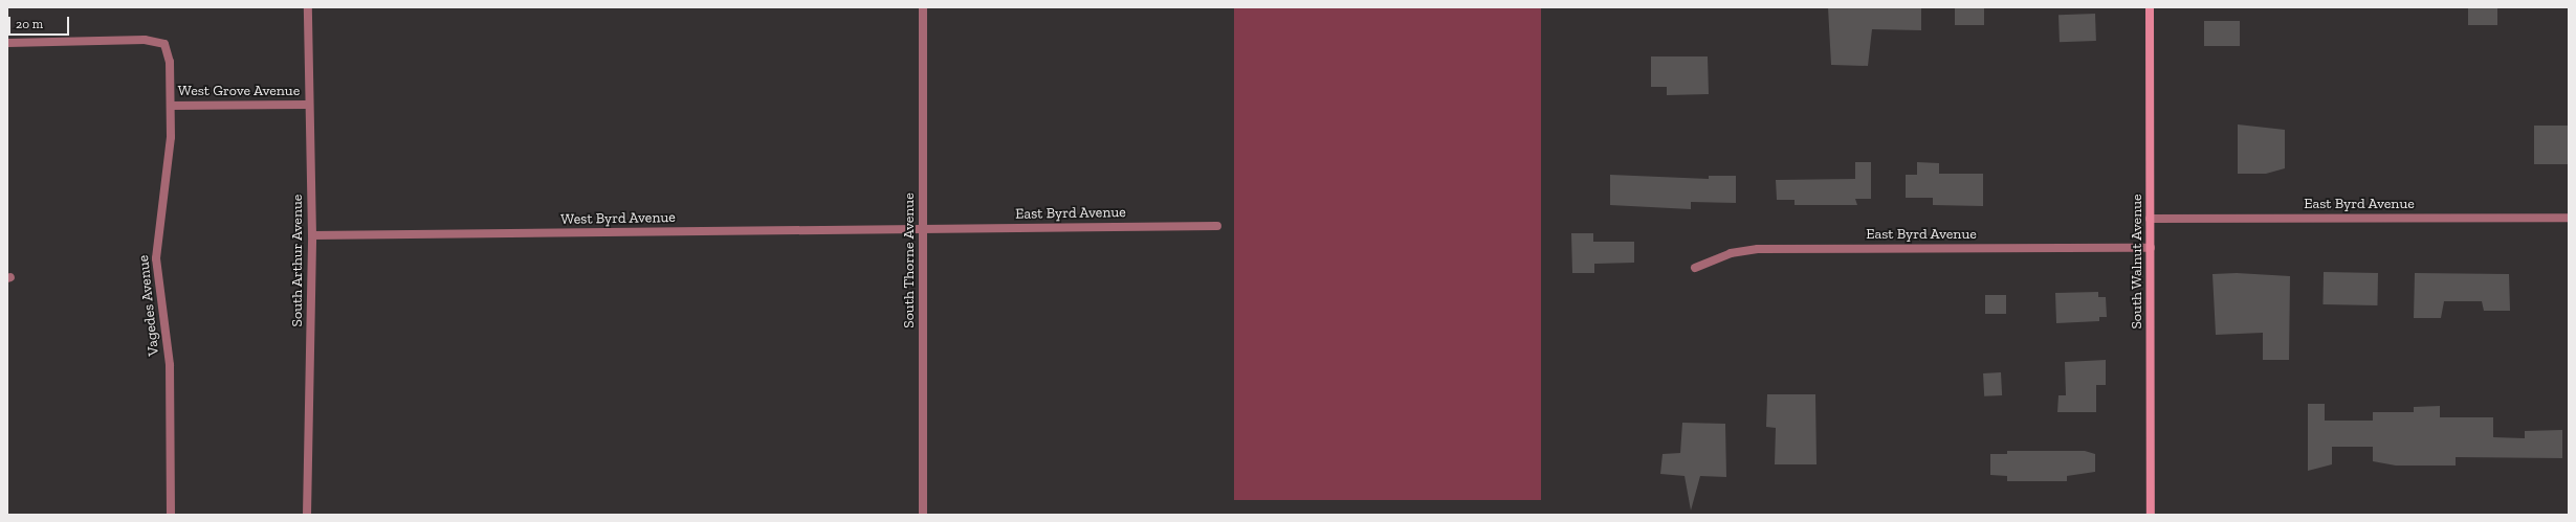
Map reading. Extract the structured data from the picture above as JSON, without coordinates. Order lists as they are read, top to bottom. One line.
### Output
{"streets":{"street":["West Grove Avenue","East Byrd Avenue","West Byrd Avenue","South Arthur Avenue","South Thorne Avenue","South Walnut Avenue","Vagedes Avenue"]},"crossings":[["West Grove Avenue","South Arthur Avenue"],["West Grove Avenue","Vagedes Avenue"],["East Byrd Avenue","West Byrd Avenue"],["East Byrd Avenue","South Thorne Avenue"],["East Byrd Avenue","South Walnut Avenue"],["West Byrd Avenue","South Arthur Avenue"],["West Byrd Avenue","South Thorne Avenue"]],"scale_bar":"20 m"}
